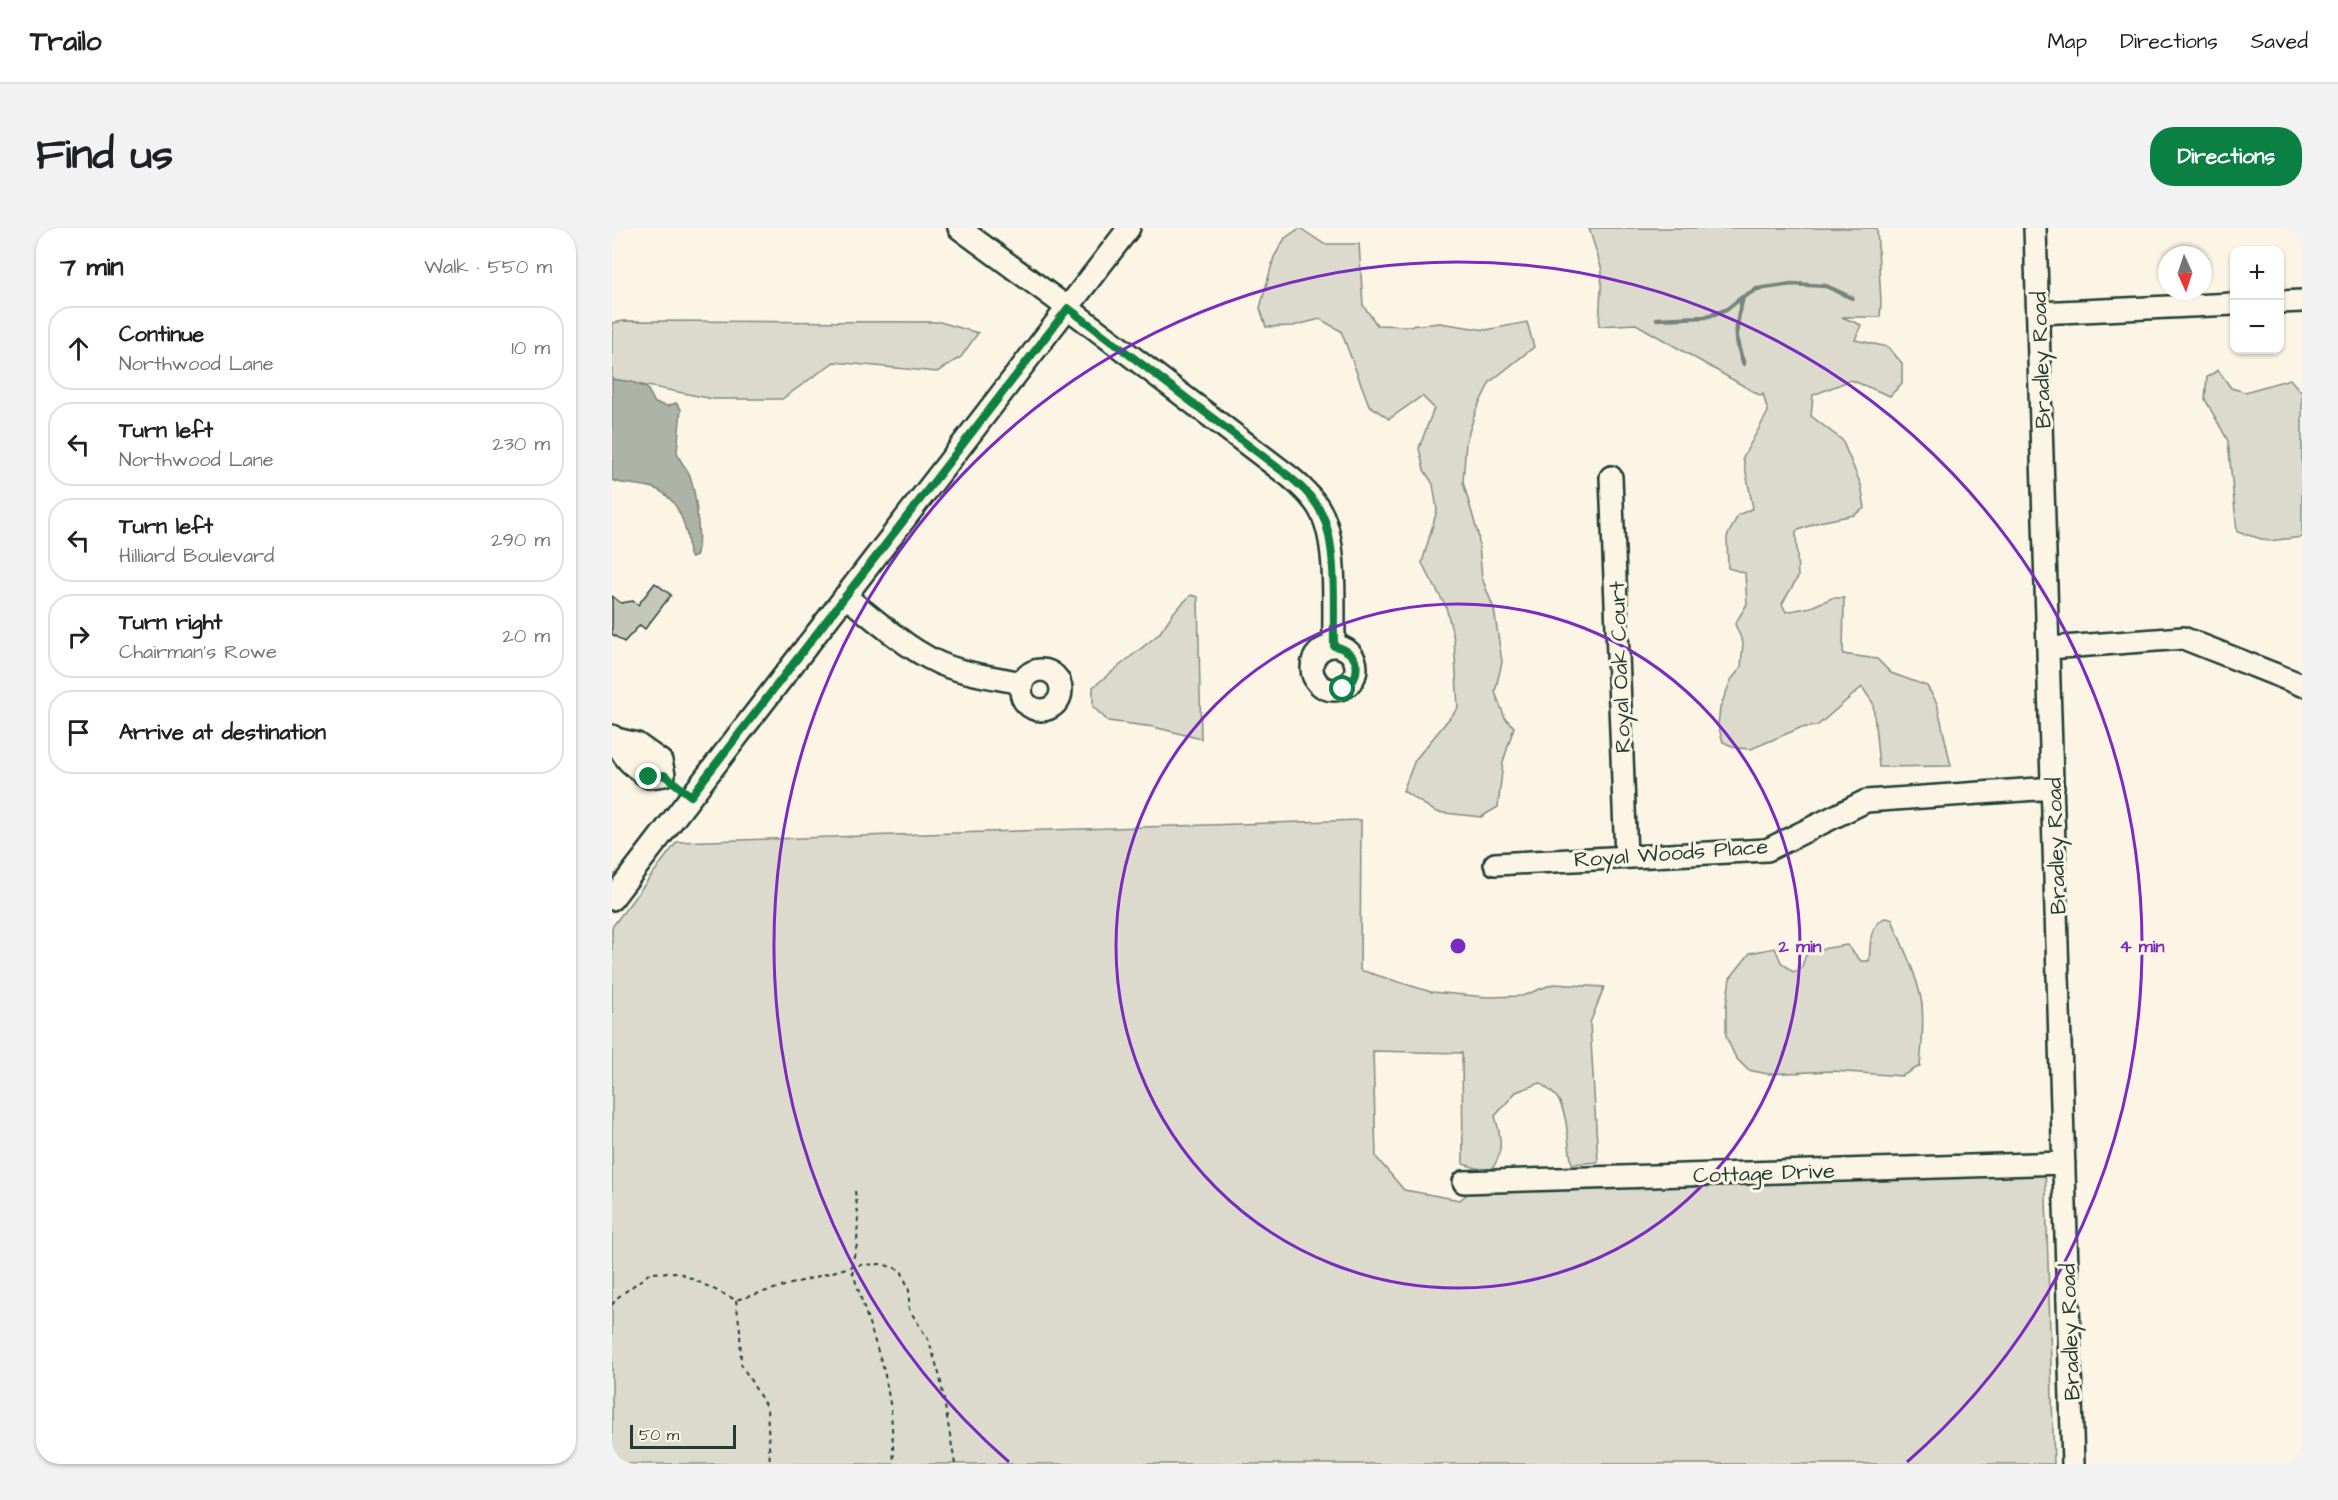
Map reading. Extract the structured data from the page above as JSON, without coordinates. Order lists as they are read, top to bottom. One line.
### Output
{"streets":{"street":["Bradley Road","Royal Oak Court","Royal Woods Place","Cottage Drive"]},"crossings":[["Bradley Road","Royal Woods Place"],["Bradley Road","Cottage Drive"],["Royal Oak Court","Royal Woods Place"]],"scale_bar":"50 m","north":"bottom","page":{"header":"Trailo","nav":["Map","Directions","Saved"],"title":"Find us","buttons":"Directions","heading":["7 min","Walk · 550 m"],"map_buttons":["+","−"],"list":[["Continue","Northwood Lane","10 m"],["Turn left","Northwood Lane","230 m"],["Turn left","Hilliard Boulevard","290 m"],["Turn right","Chairman's Rowe","20 m"],"Arrive at destination"],"scale":"50 m"},"rings":["2 min","4 min"]}
